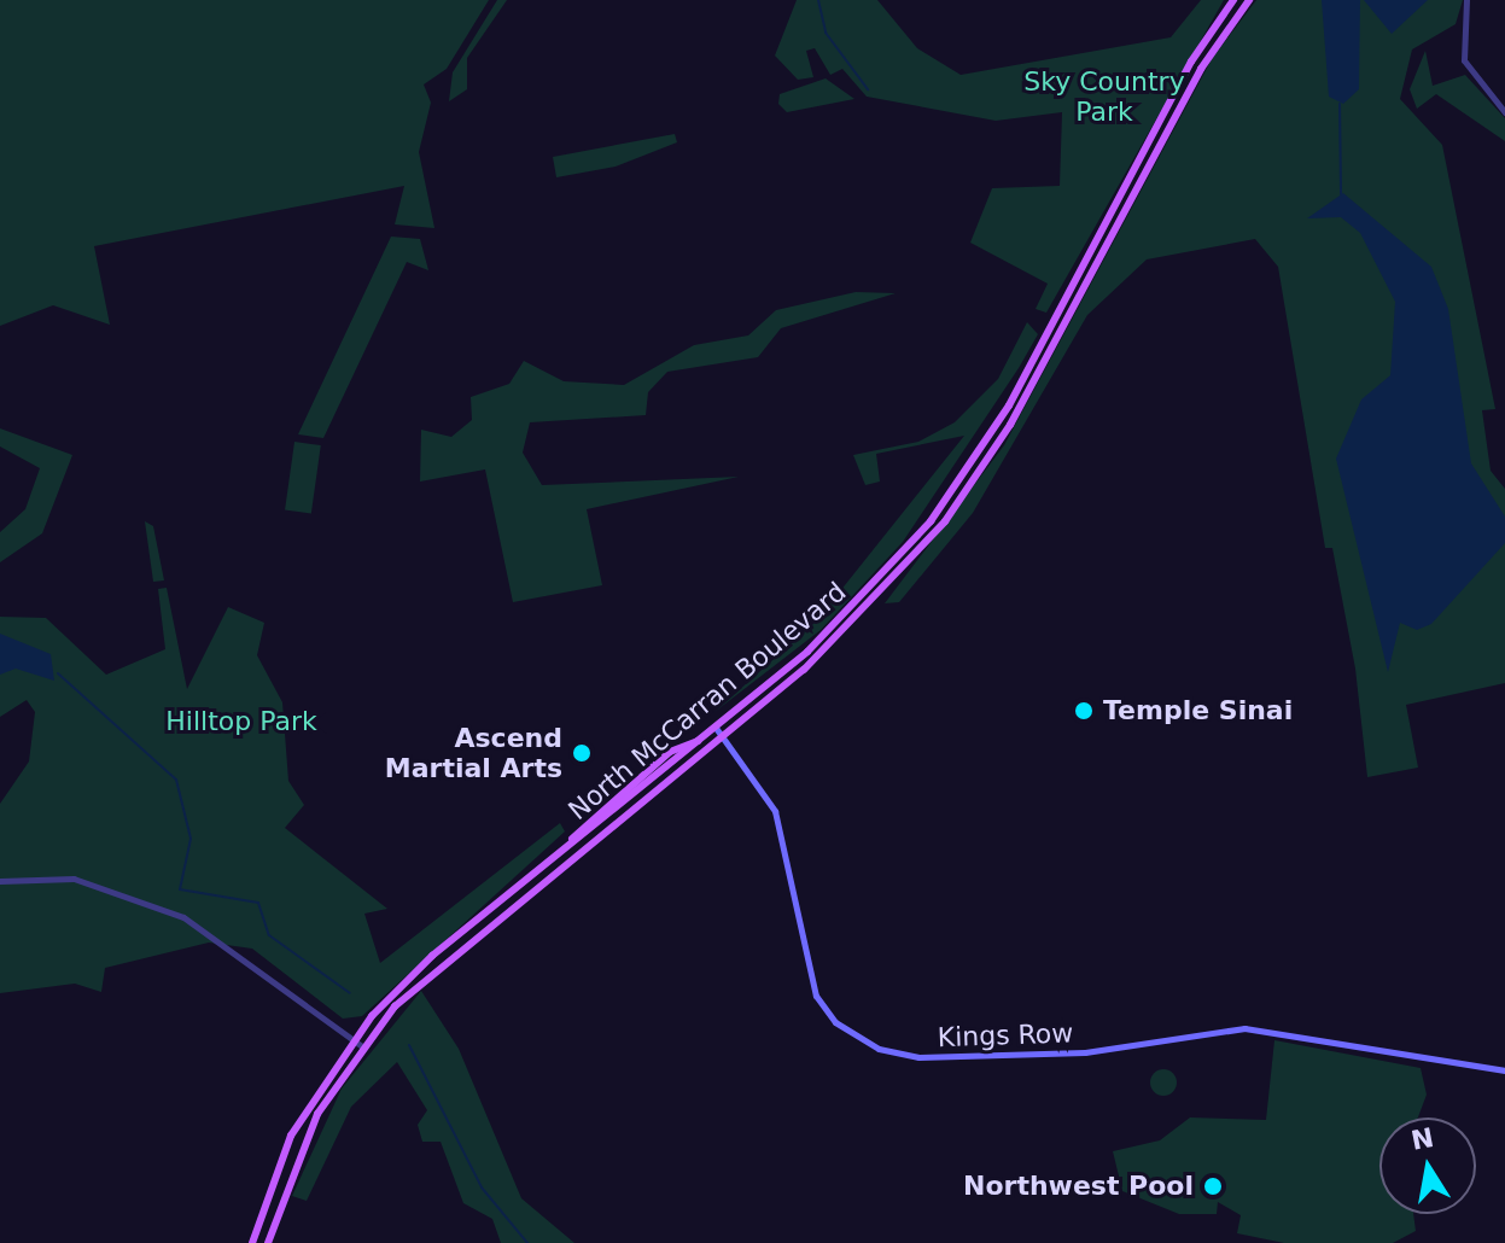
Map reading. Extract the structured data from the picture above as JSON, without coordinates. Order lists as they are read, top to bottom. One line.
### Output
{"streets":{"main road":["North McCarran Boulevard","Kings Row"]},"crossings":[["North McCarran Boulevard","Kings Row"]],"parks":["Sky Country Park","Hilltop Park"],"places":["Temple Sinai","Ascend Martial Arts","Northwest Pool"],"north":"top"}
